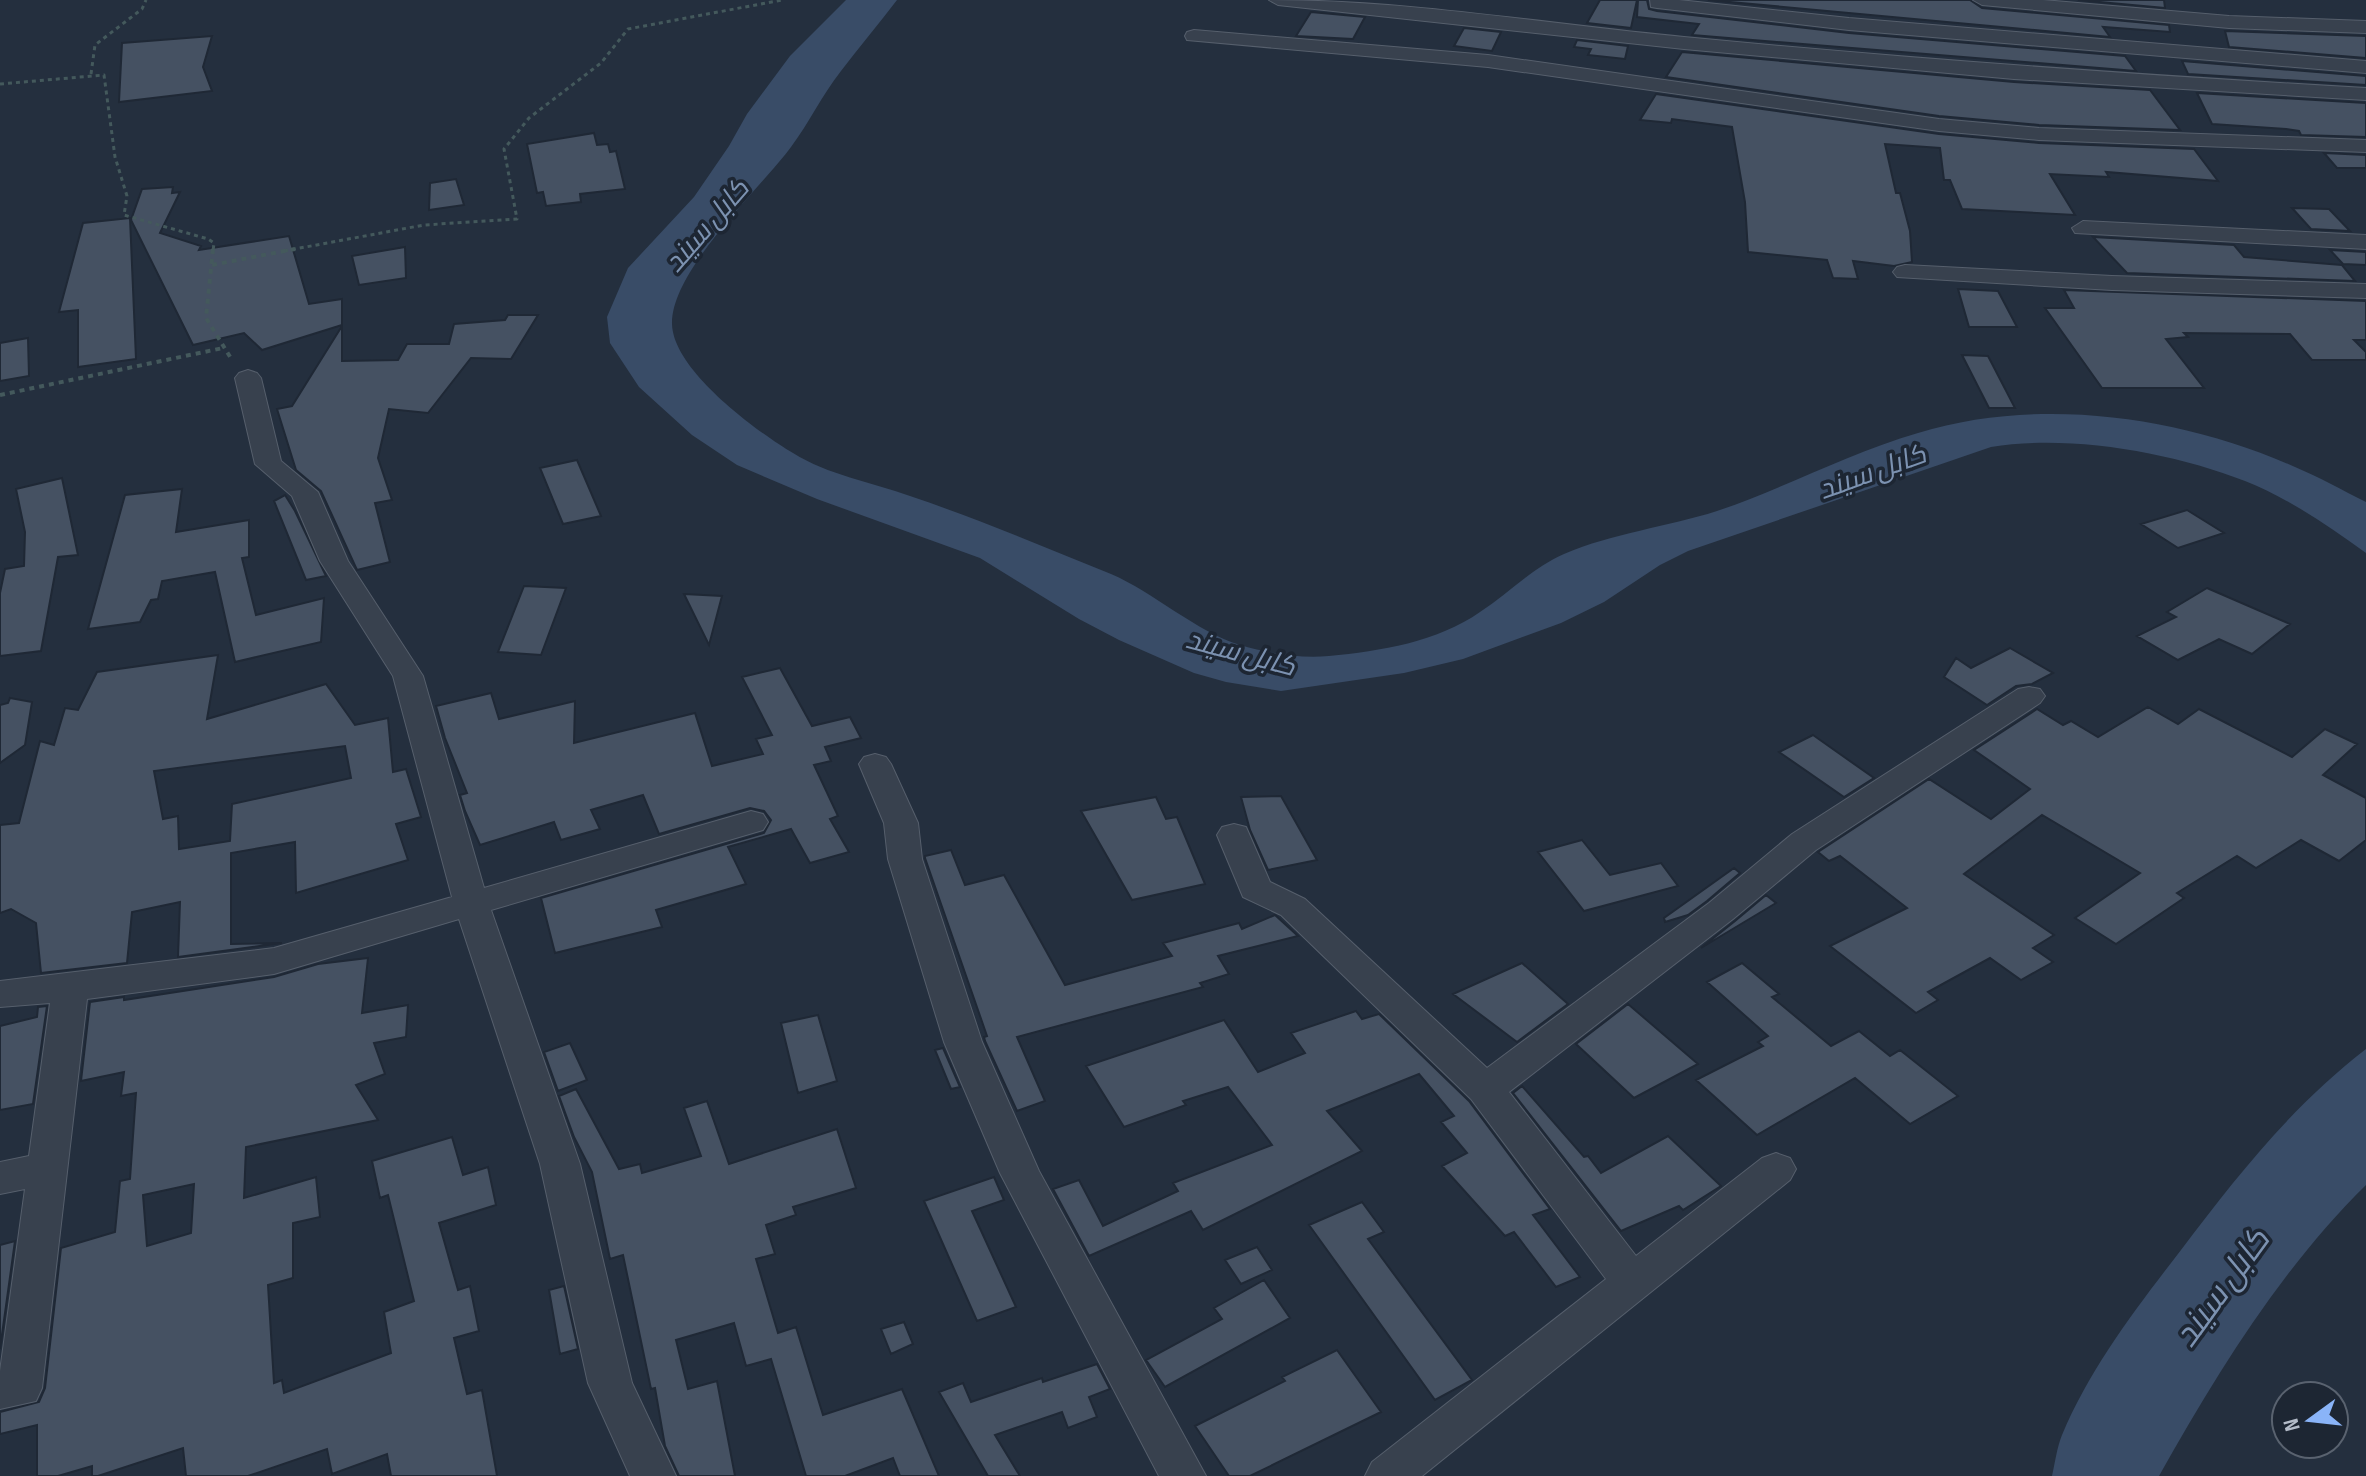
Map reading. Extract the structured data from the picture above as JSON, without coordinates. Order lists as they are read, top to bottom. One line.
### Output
{"water":["کابل سيند"],"north":"left"}
